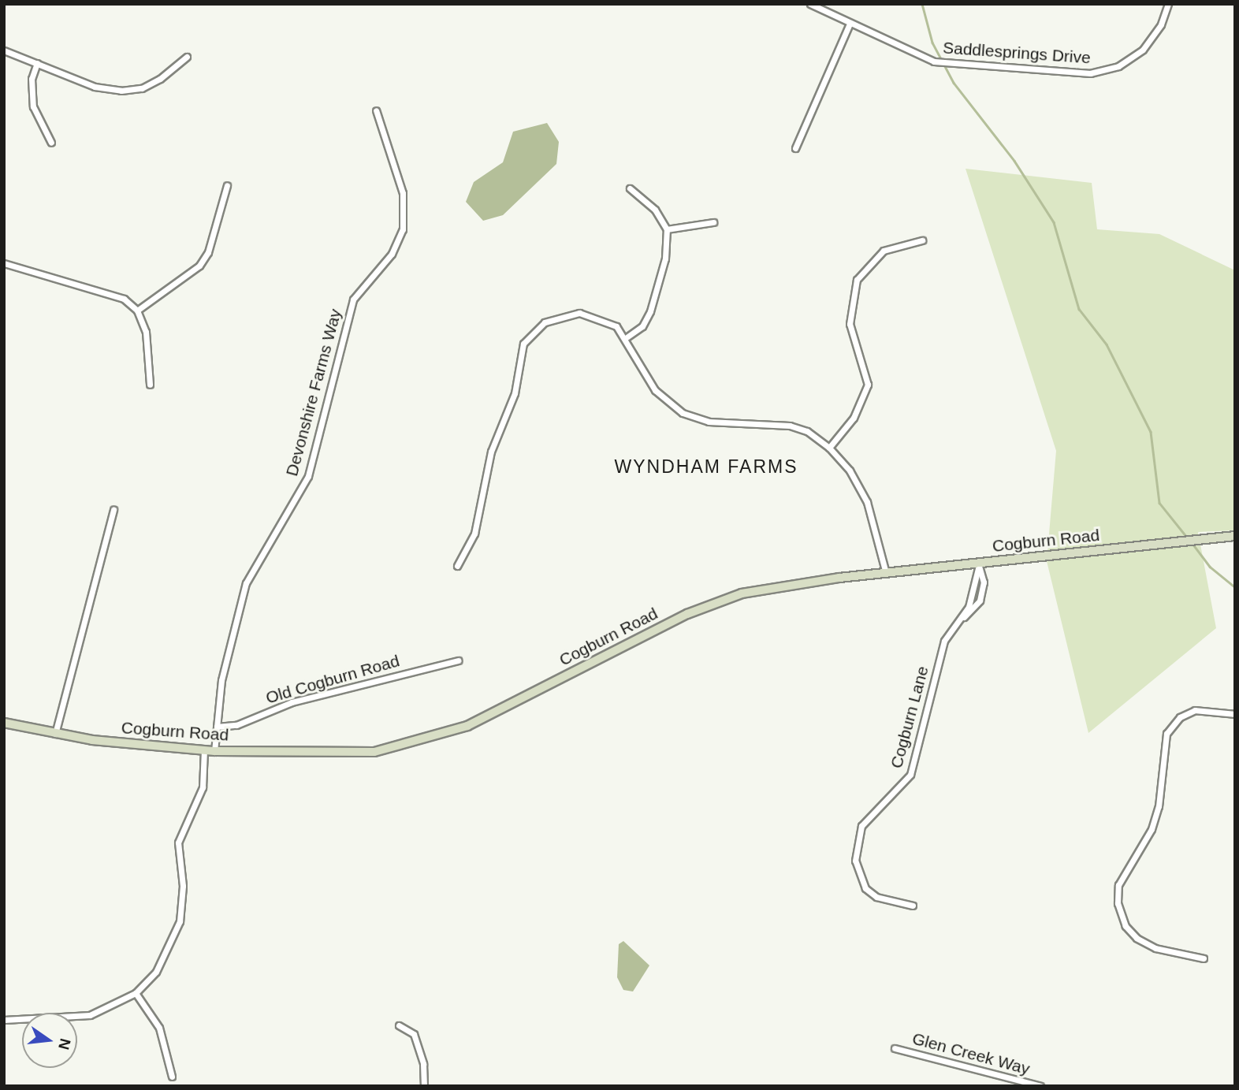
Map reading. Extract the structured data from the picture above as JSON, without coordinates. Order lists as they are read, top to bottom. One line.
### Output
{"streets":{"street":["Saddlesprings Drive","Devonshire Farms Way","Cogburn Road","Old Cogburn Road","Cogburn Lane","Glen Creek Way"]},"crossings":[["Devonshire Farms Way","Cogburn Road"],["Devonshire Farms Way","Old Cogburn Road"],["Cogburn Road","Cogburn Lane"]],"districts":["WYNDHAM FARMS"],"north":"right"}
